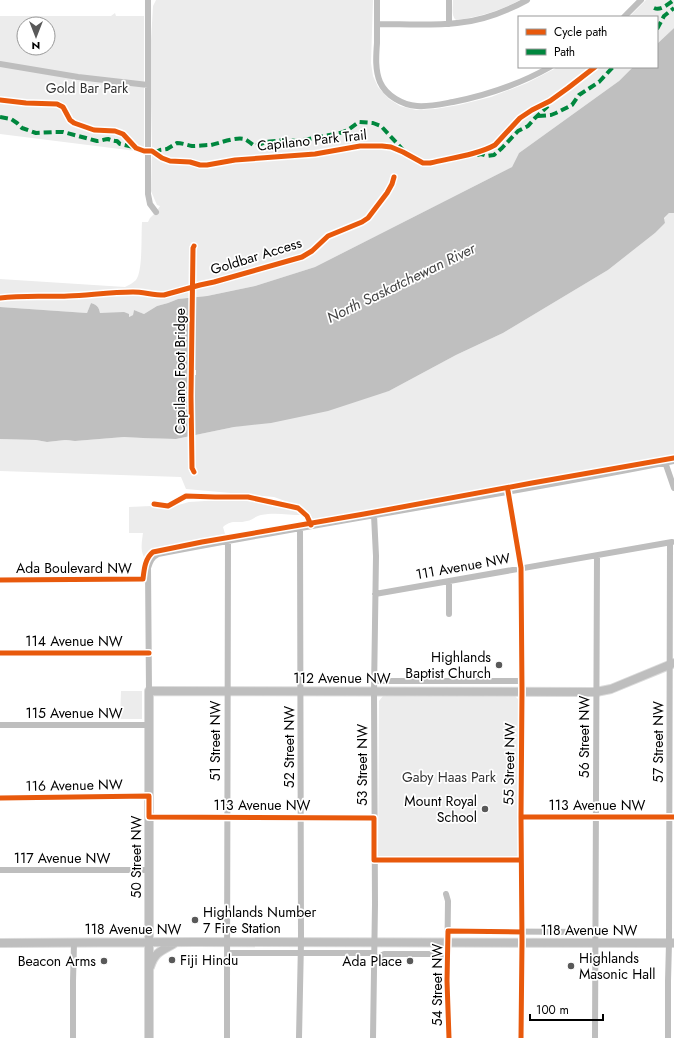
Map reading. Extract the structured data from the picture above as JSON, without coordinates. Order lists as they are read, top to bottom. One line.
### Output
{"streets":{"main road":["112 Avenue NW","50 Street NW","118 Avenue NW"],"street":["111 Avenue NW","Ada Boulevard NW","114 Avenue NW","115 Avenue NW","56 Street NW","51 Street NW","57 Street NW","52 Street NW","55 Street NW","53 Street NW","116 Avenue NW","113 Avenue NW","117 Avenue NW","54 Street NW"],"cycle path":["Capilano Park Trail","Goldbar Access","Capilano Foot Bridge"]},"crossings":[["111 Avenue NW","56 Street NW"],["111 Avenue NW","57 Street NW"],["111 Avenue NW","55 Street NW"],["111 Avenue NW","53 Street NW"],["Ada Boulevard NW","50 Street NW"],["114 Avenue NW","50 Street NW"],["112 Avenue NW","56 Street NW"],["112 Avenue NW","51 Street NW"],["112 Avenue NW","57 Street NW"],["112 Avenue NW","52 Street NW"],["112 Avenue NW","55 Street NW"],["112 Avenue NW","53 Street NW"],["112 Avenue NW","50 Street NW"],["115 Avenue NW","50 Street NW"],["56 Street NW","113 Avenue NW"],["56 Street NW","118 Avenue NW"],["51 Street NW","113 Avenue NW"],["51 Street NW","50 Street NW"],["51 Street NW","118 Avenue NW"],["57 Street NW","113 Avenue NW"],["57 Street NW","118 Avenue NW"],["52 Street NW","113 Avenue NW"],["52 Street NW","118 Avenue NW"],["55 Street NW","113 Avenue NW"],["55 Street NW","118 Avenue NW"],["53 Street NW","113 Avenue NW"],["53 Street NW","118 Avenue NW"],["116 Avenue NW","50 Street NW"],["113 Avenue NW","50 Street NW"],["50 Street NW","117 Avenue NW"],["50 Street NW","118 Avenue NW"],["118 Avenue NW","54 Street NW"]],"water":["North Saskatchewan River"],"parks":["Gold Bar Park","Gaby Haas Park"],"places":["Highlands Baptist Church","Mount Royal School","Highlands Number 7 Fire Station","Fiji Hindu","Beacon Arms","Ada Place","Highlands Masonic Hall"],"legend":["Cycle path","Path"],"scale_bar":"100 m","north":"bottom"}
